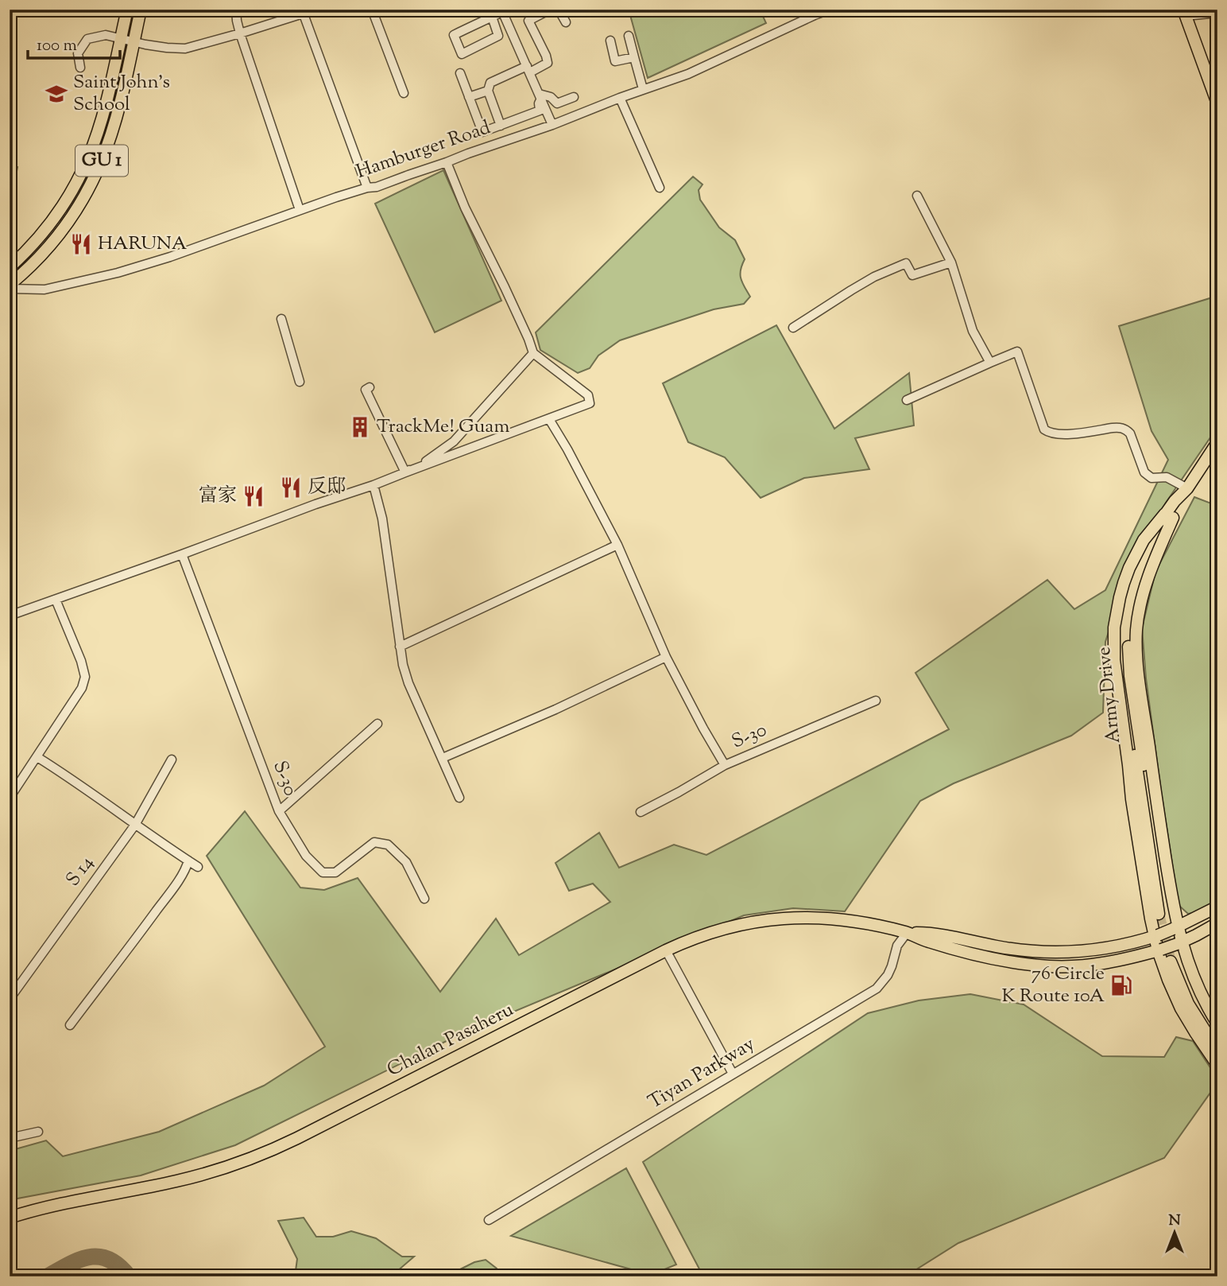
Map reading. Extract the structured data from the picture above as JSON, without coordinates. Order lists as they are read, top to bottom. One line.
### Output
{"streets":{"main road":["GU 1","Army Drive","Chalan Pasaheru"],"street":["Hamburger Road","S-30","S 14","Tiyan Parkway"]},"crossings":[["Hamburger Road","GU 1"],["Chalan Pasaheru","Tiyan Parkway"]],"places":{"school or university":["Saint John's School"],"restaurant":["HARUNA","反邸","富家"],"building":["TrackMe! Guam"],"fuel station":["76 Circle K Route 10A"]},"scale_bar":"100 m","north":"top"}
